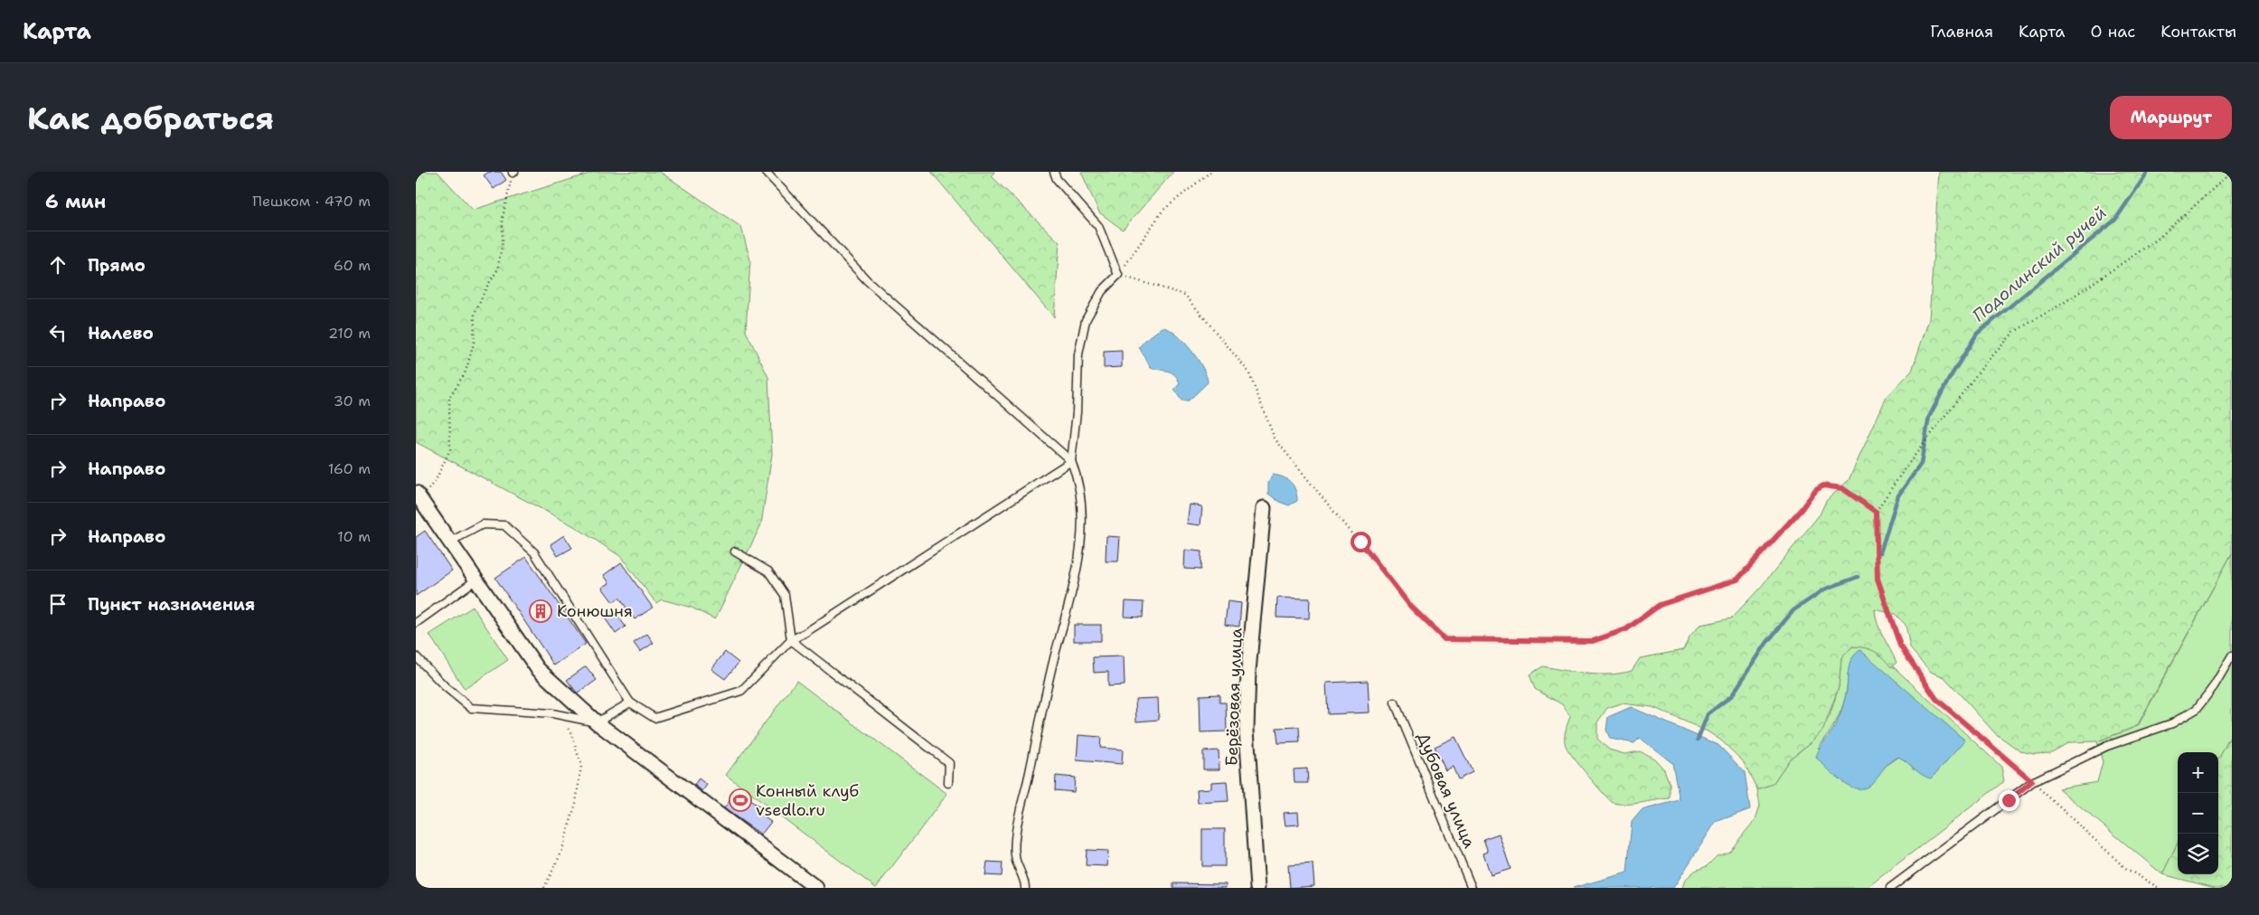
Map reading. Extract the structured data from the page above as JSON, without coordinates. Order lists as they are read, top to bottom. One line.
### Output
{"streets":{"street":["Берёзовая улица"],"lane":["Дубовая улица"]},"water":["Подолинский ручей"],"places":{"building":["Конюшня"],"sports":["Конный клуб vsedlo.ru"]},"page":{"header":"Карта","nav":["Главная","Карта","О нас","Контакты"],"buttons":"Маршрут","title":"Как добраться","heading":["6 мин","Пешком · 470 m"],"list":[["Прямо","60 m"],["Налево","210 m"],["Направо","30 m"],["Направо","160 m"],["Направо","10 m"],"Пункт назначения"],"map_buttons":["+","−"]}}
